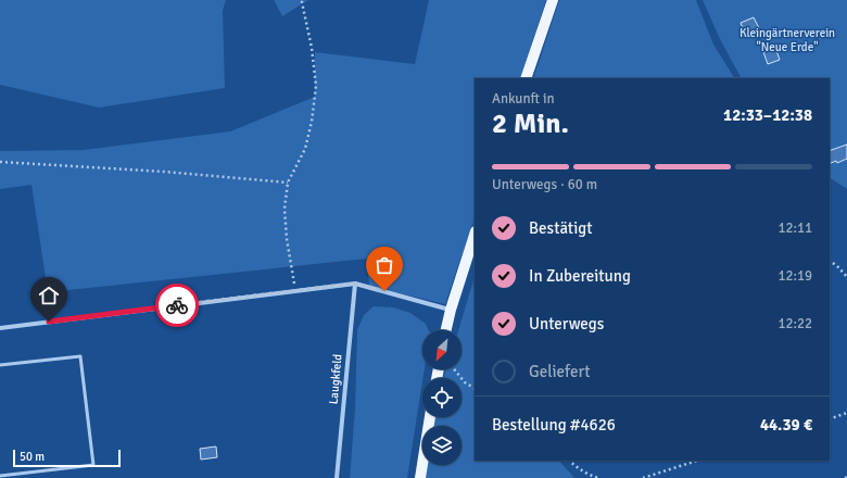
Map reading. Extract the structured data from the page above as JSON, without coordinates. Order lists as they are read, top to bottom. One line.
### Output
{"streets":{"street":["Laugkfeld"]},"parks":["Kleingärtnerverein \"Neue Erde\""],"scale_bar":"50 m","north":"bottom left","page":{"heading":["2 Min.","Ankunft in","12:33–12:38"],"panel":["Bestellung #4626","44.39 €"],"bar":"Unterwegs · 60 m","list":[["Bestätigt","12:11"],["In Zubereitung","12:19"],["Unterwegs","12:22"],"Geliefert"],"scale":"50 m"}}
